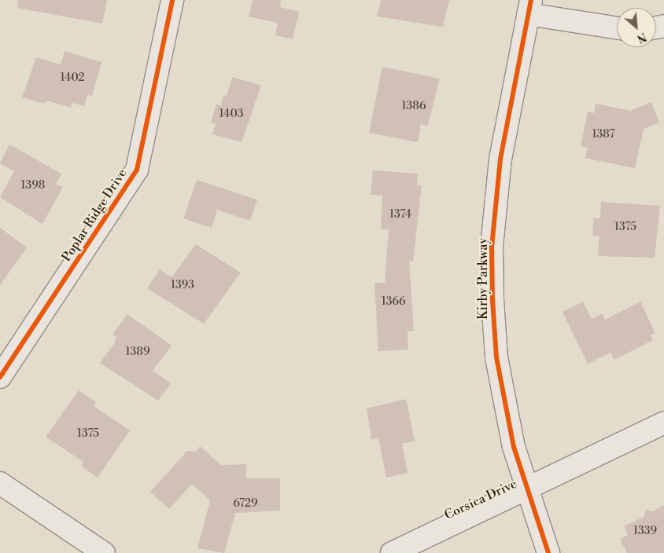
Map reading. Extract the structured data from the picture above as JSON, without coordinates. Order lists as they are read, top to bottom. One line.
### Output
{"streets":{"street":["Poplar Ridge Drive","Kirby Parkway","Corsica Drive"]},"crossings":[["Kirby Parkway","Corsica Drive"]],"house_numbers":["1402","1386","1403","1387","1398","1374","1375","1393","1366","1389","1375","6729","1339"],"north":"bottom right"}
